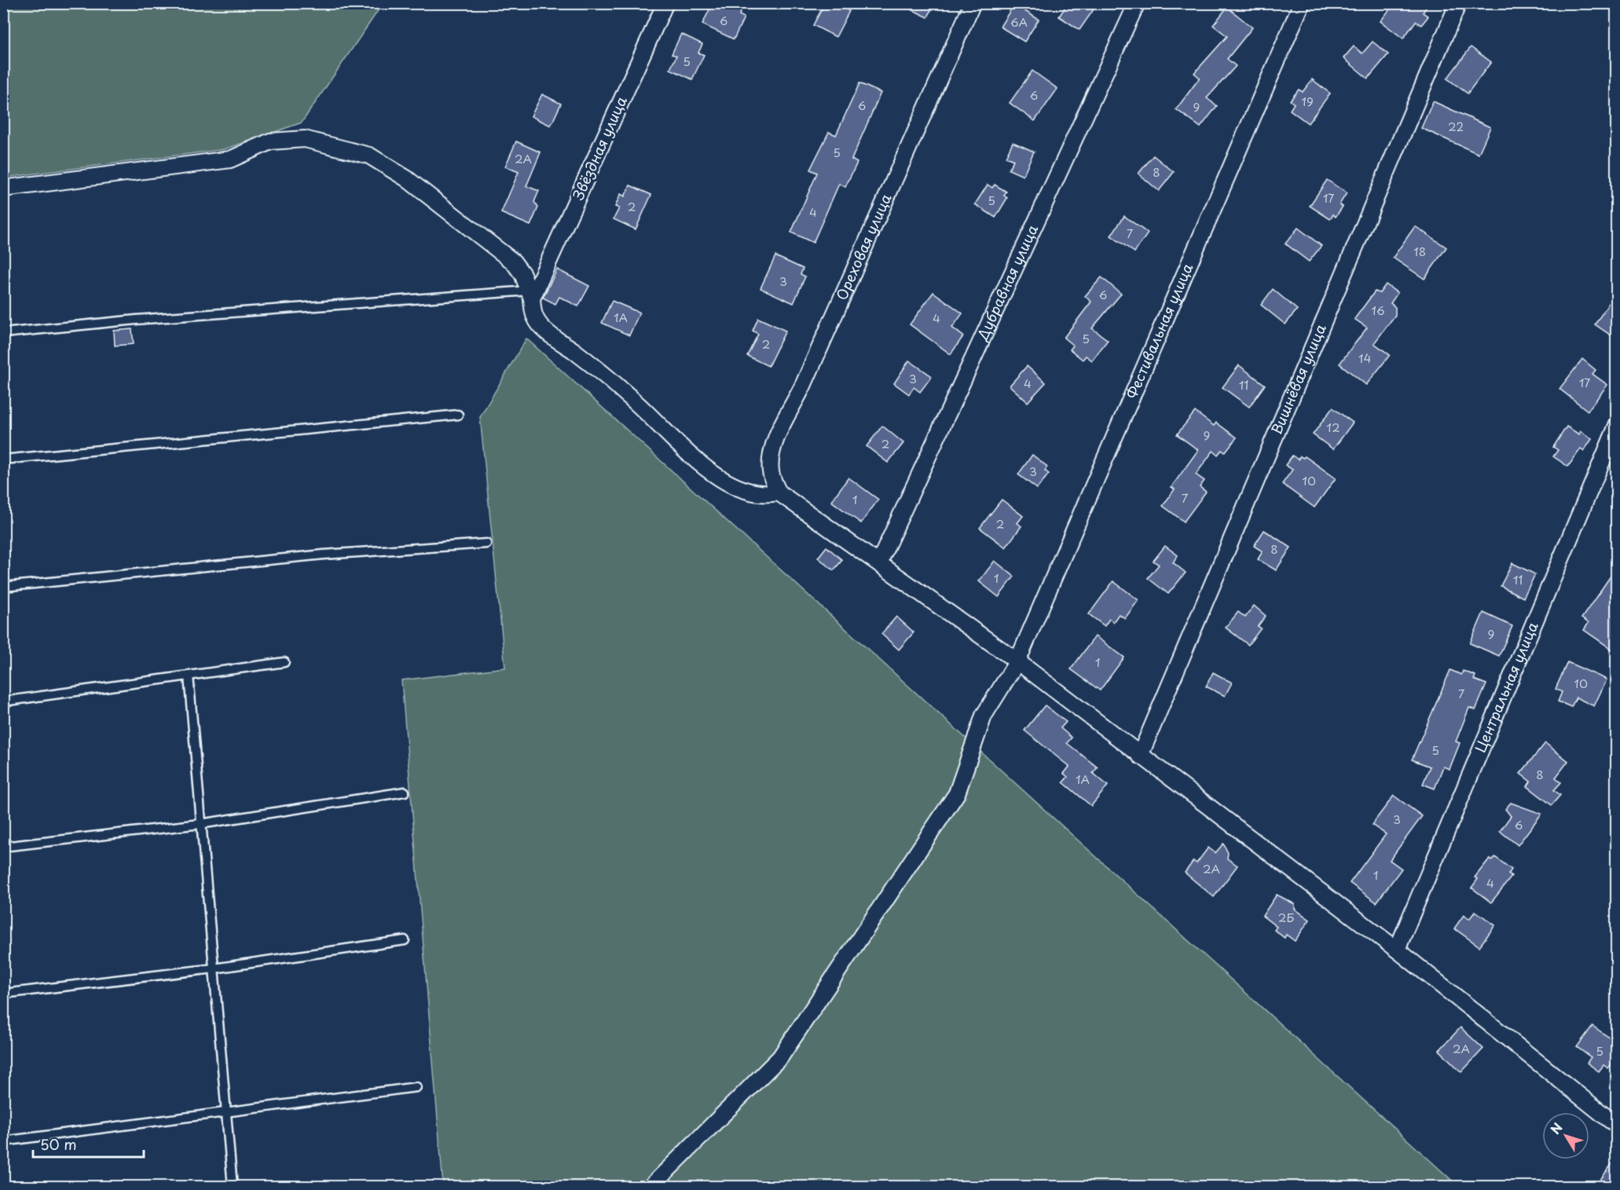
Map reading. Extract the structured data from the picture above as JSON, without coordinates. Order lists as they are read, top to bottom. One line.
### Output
{"streets":{"street":["Звёздная улица","Ореховая улица","Дубравная улица","Фестивальная улица","Вишнёвая улица","Центральная улица"]},"house_numbers":["6","6А","5","6","19","6","9","22","5","2А","8","17","5","2","4","7","18","3","6","16","1А","4","5","2","14","3","17","4","11","12","9","2","3","10","7","1","2","8","1","11","9","1","10","7","5","8","1А","3","6","2А","1","4","2Б","2А","5"],"scale_bar":"50 m","north":"top left"}
